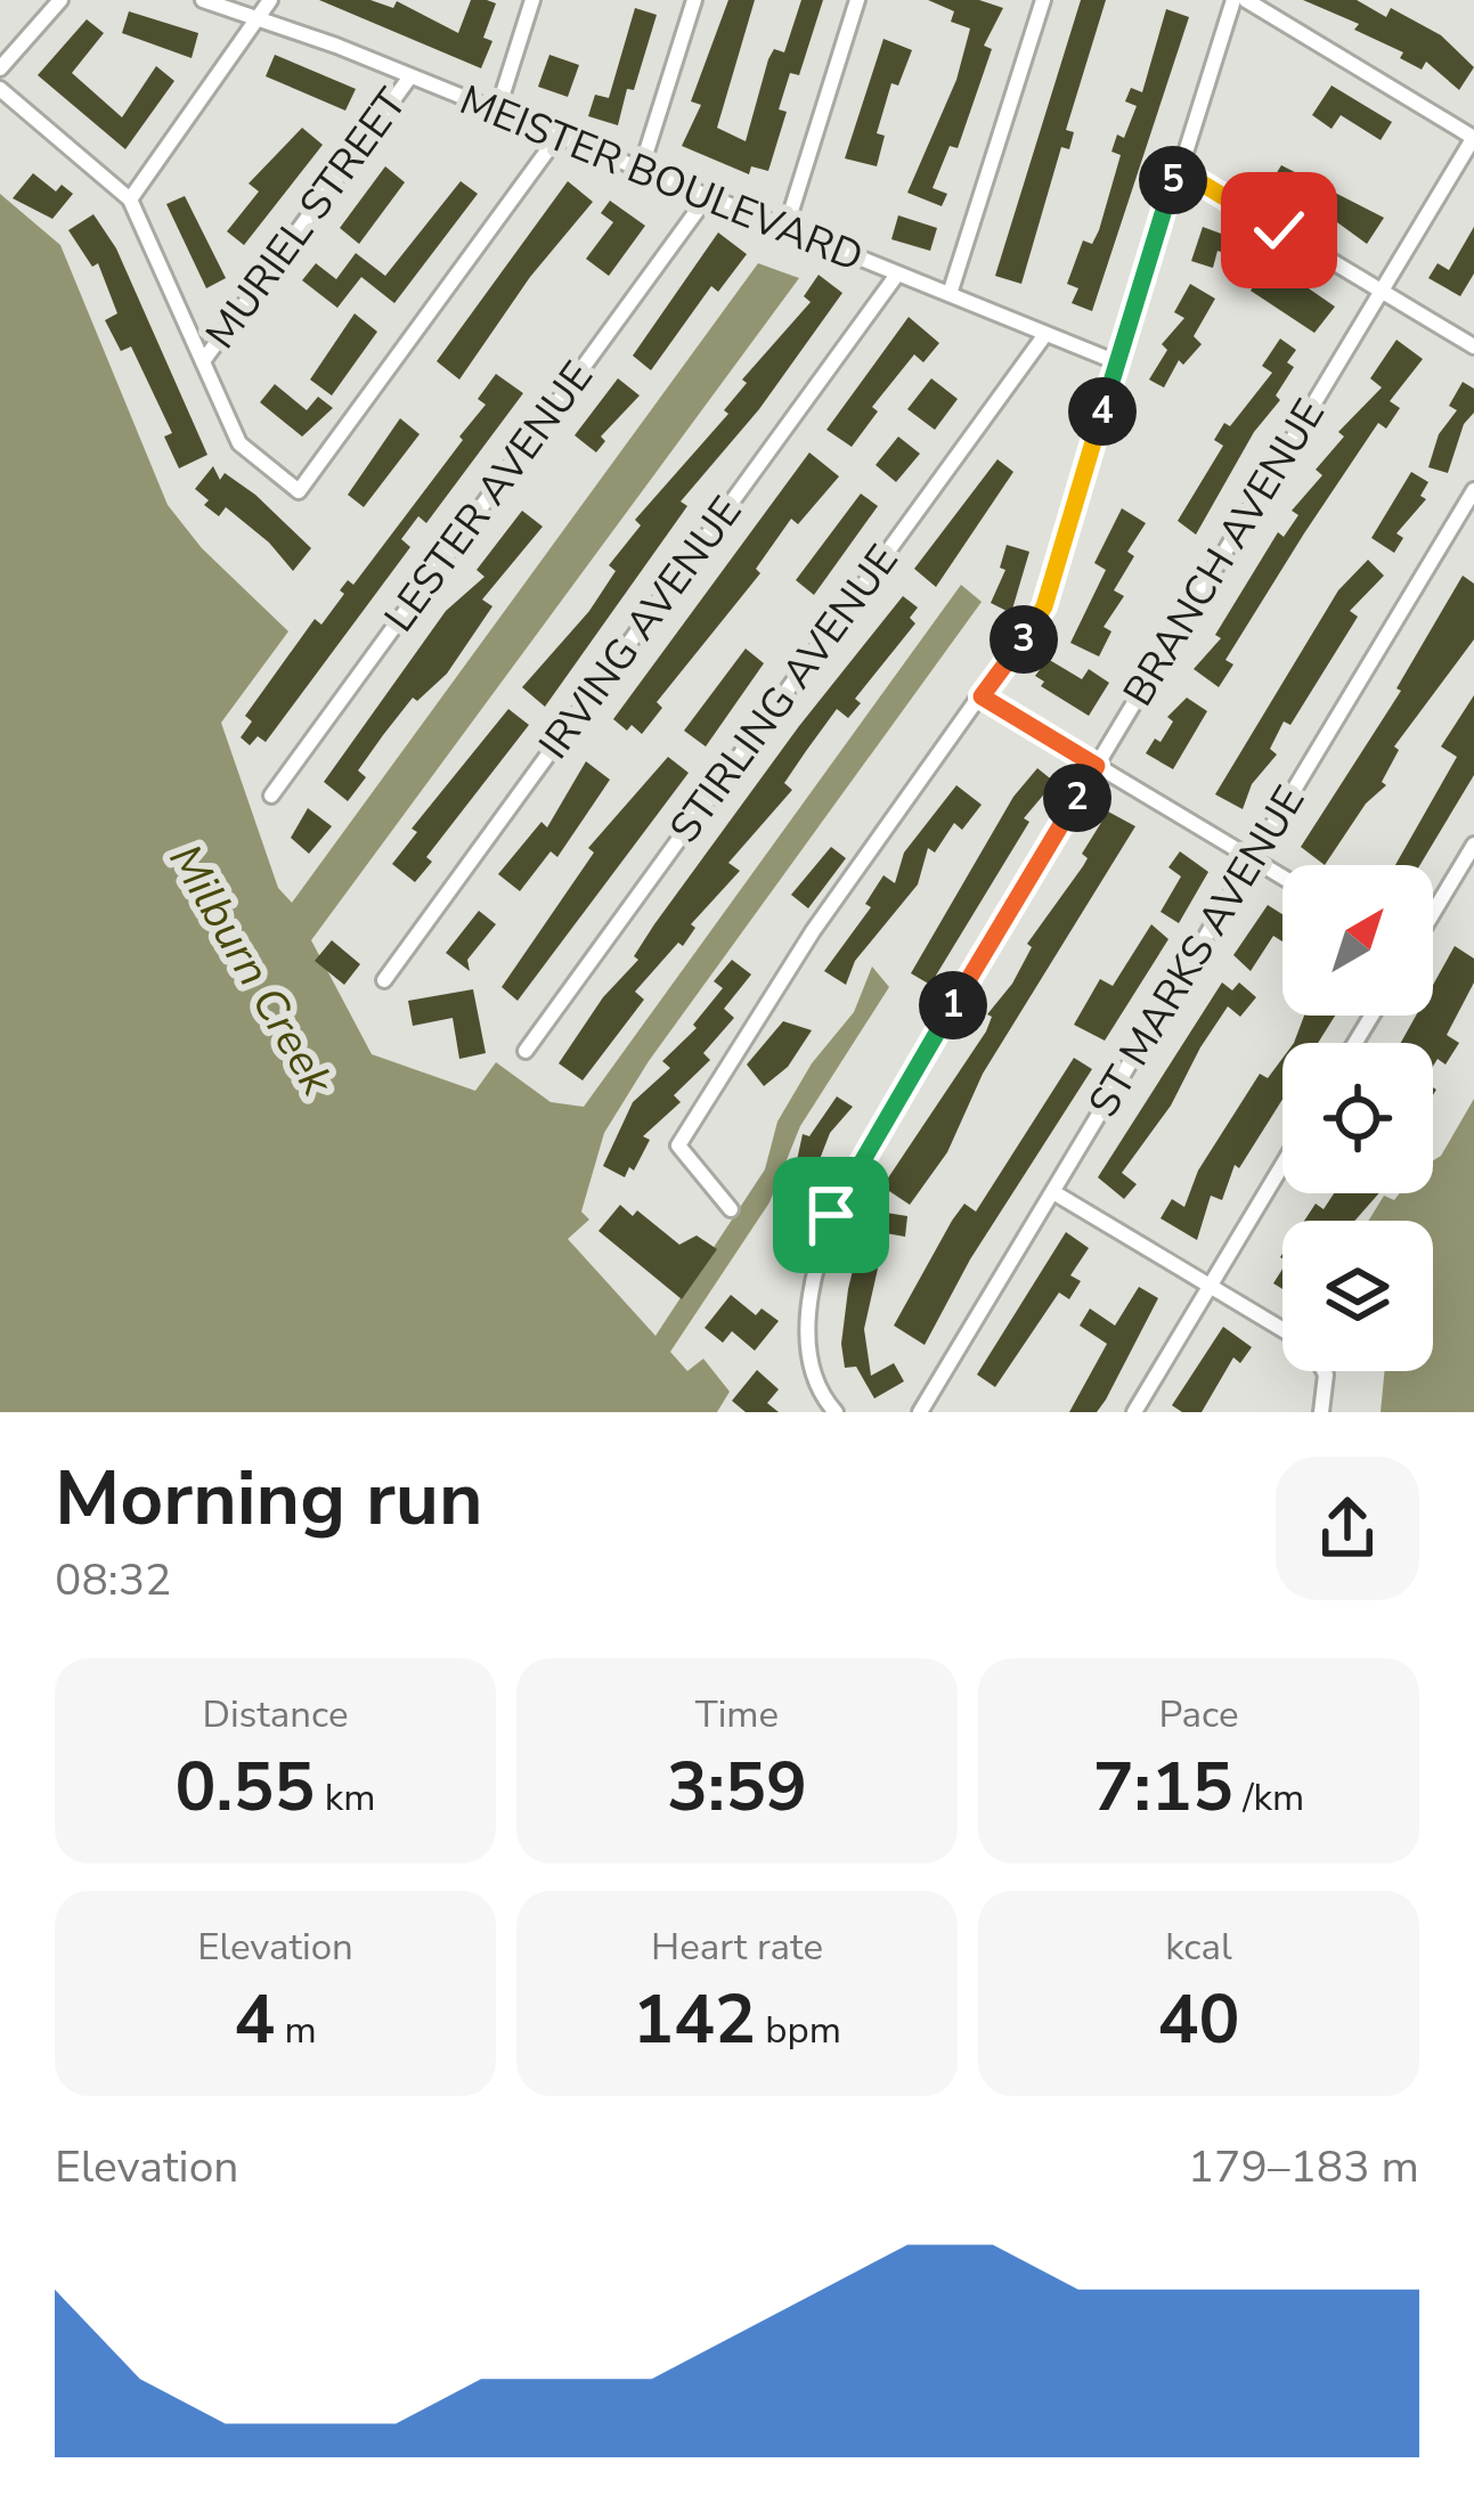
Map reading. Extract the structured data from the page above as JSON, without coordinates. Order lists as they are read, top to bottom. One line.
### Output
{"streets":{"street":["MEISTER BOULEVARD","MURIEL STREET","LESTER AVENUE","BRANCH AVENUE","IRVING AVENUE","STIRLING AVENUE","ST MARKS AVENUE"]},"crossings":[["MEISTER BOULEVARD","MURIEL STREET"],["MEISTER BOULEVARD","LESTER AVENUE"],["MEISTER BOULEVARD","IRVING AVENUE"],["MEISTER BOULEVARD","STIRLING AVENUE"]],"water":["Milburn Creek"],"north":"top right","page":{"pins":["5","4","3","2","1"],"heading":["Morning run","08:32"],"stats":[["Distance","0.55 km"],["Time","3:59"],["Pace","7:15 /km"],["Elevation","4 m"],["Heart rate","142 bpm"],["kcal","40"]],"chart":["Elevation","179–183 m"]}}
